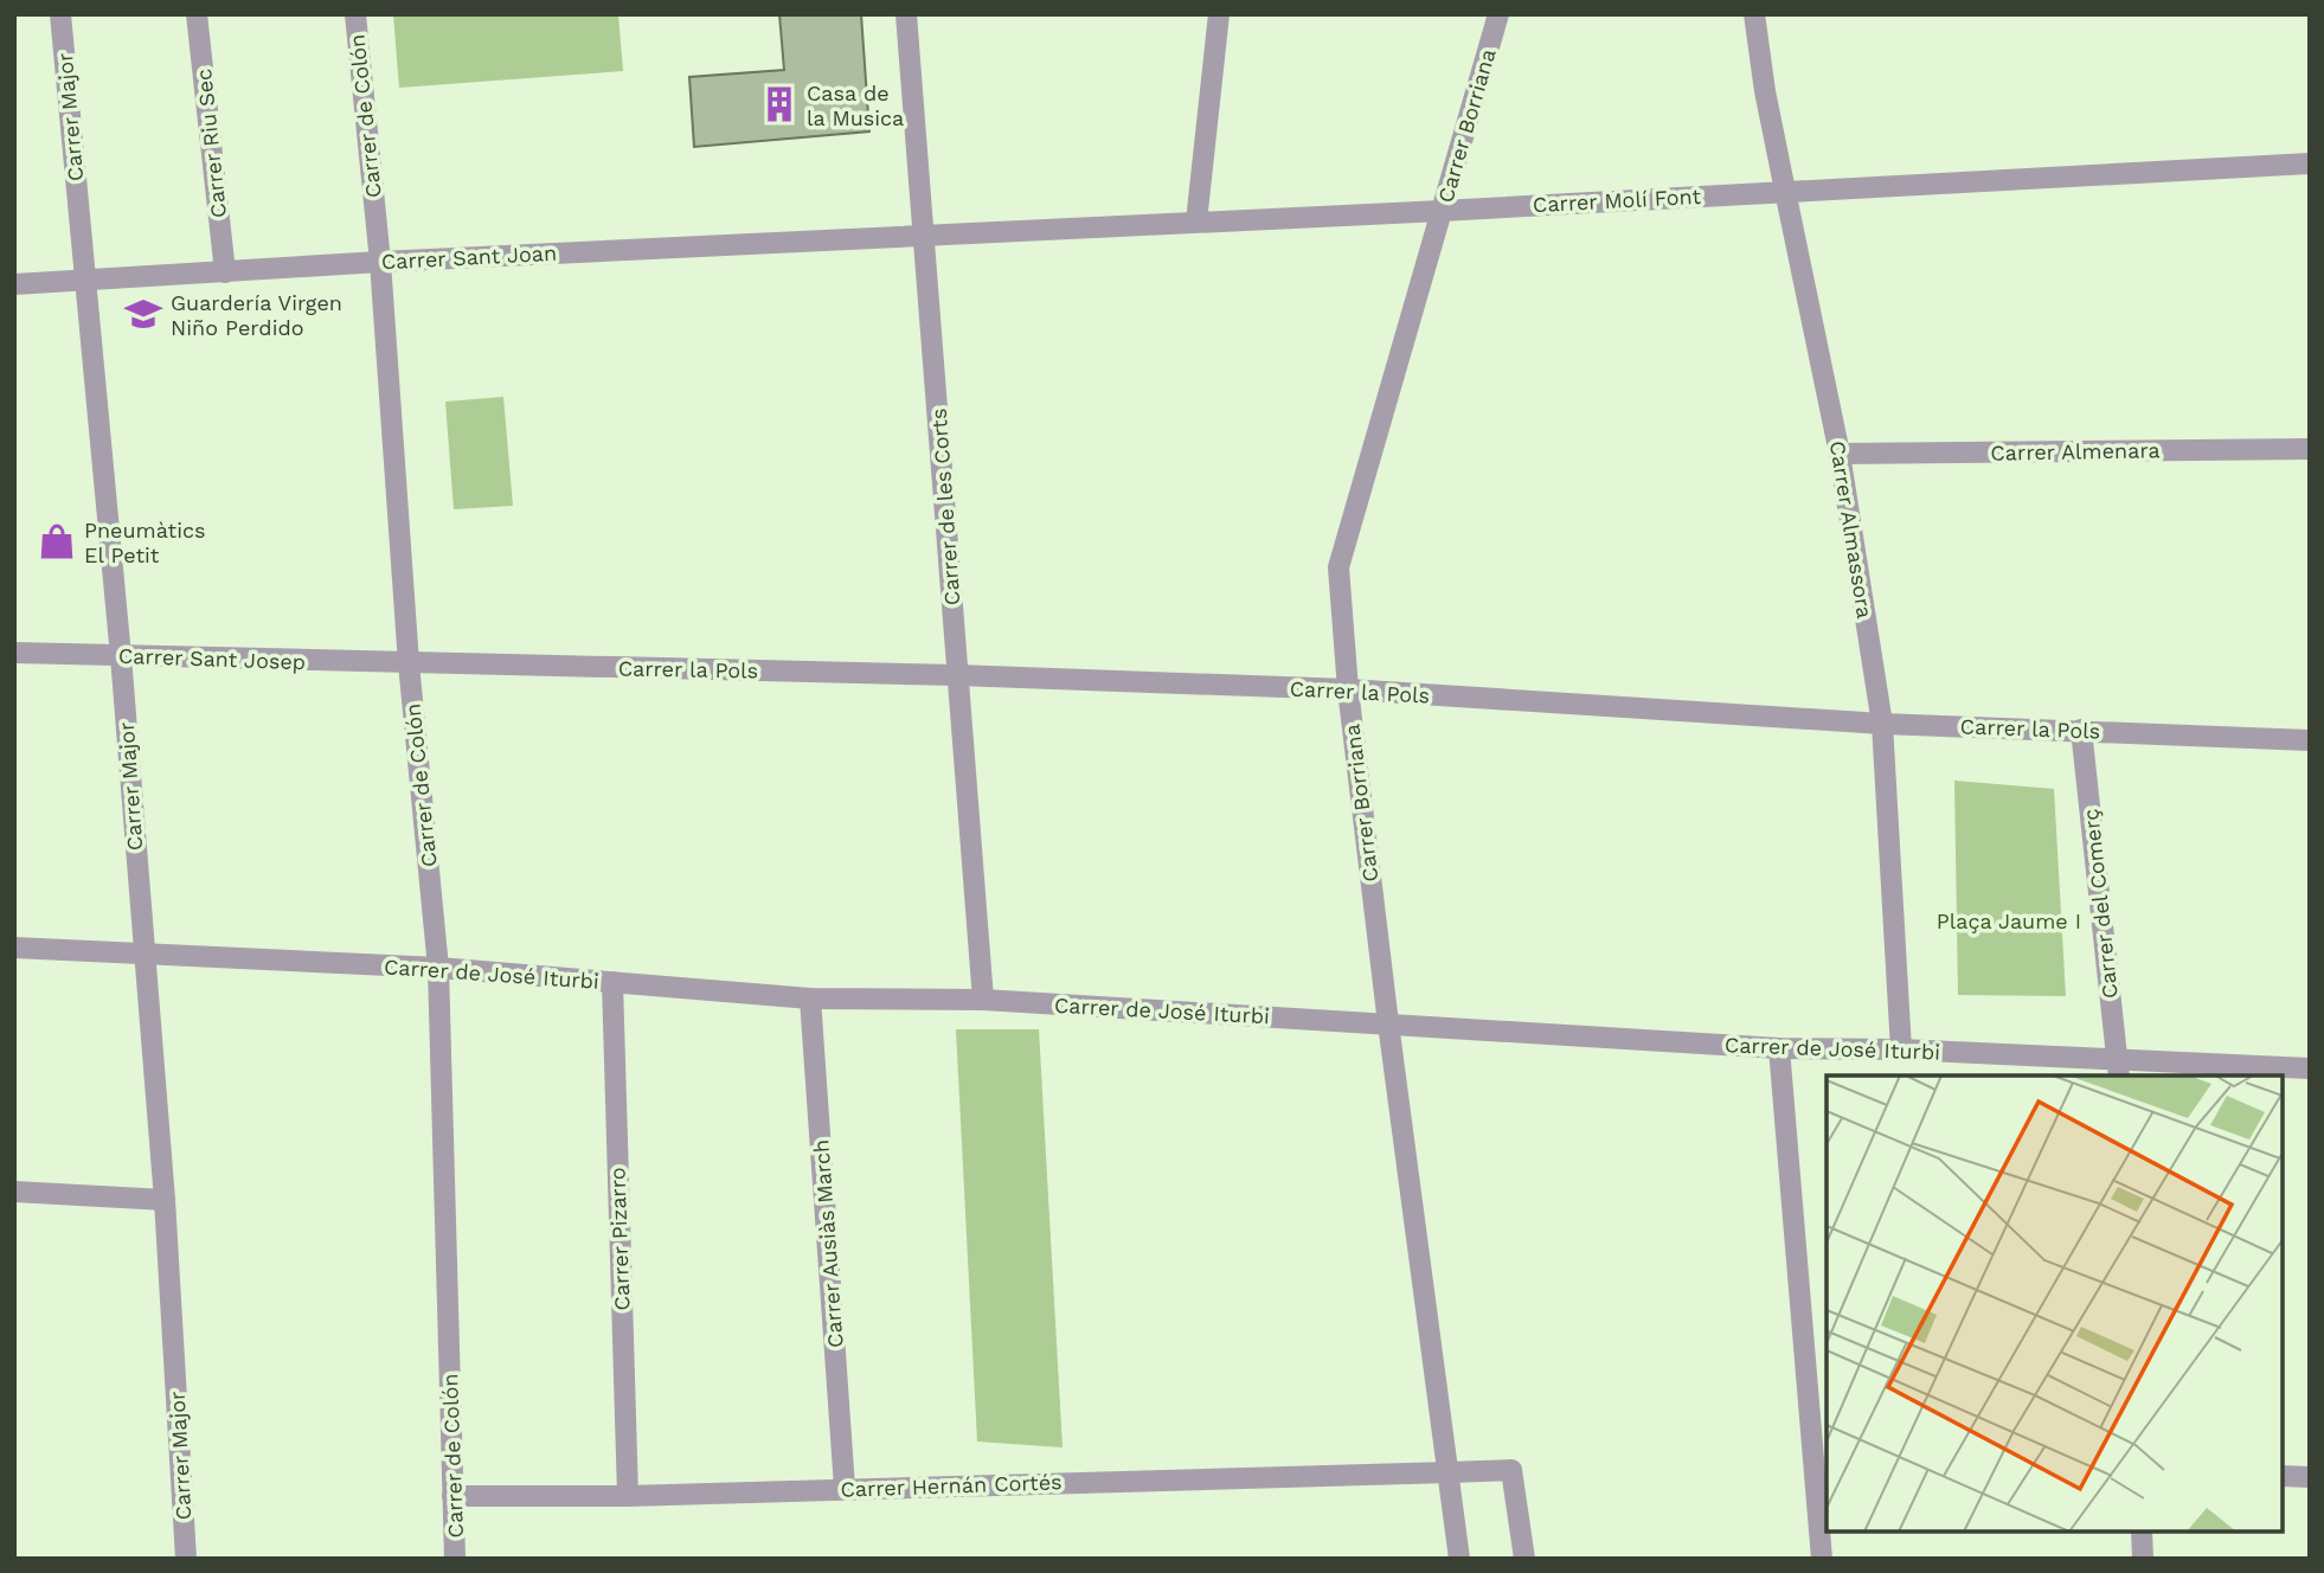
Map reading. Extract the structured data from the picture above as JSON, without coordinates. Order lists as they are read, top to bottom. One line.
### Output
{"streets":{"street":["Carrer de Colón","Carrer Major","Carrer Borriana","Carrer Riu Sec","Carrer Molí Font","Carrer Sant Joan","Carrer Almenara","Carrer de les Corts","Carrer Almassora","Carrer Sant Josep","Carrer la Pols","Carrer del Comerç","Carrer de José Iturbi","Carrer Pizarro","Carrer Ausiàs March","Carrer Hernán Cortés"]},"crossings":[["Carrer de Colón","Carrer Sant Joan"],["Carrer de Colón","Carrer Sant Josep"],["Carrer de Colón","Carrer la Pols"],["Carrer de Colón","Carrer de José Iturbi"],["Carrer de Colón","Carrer Hernán Cortés"],["Carrer Major","Carrer Sant Joan"],["Carrer Major","Carrer Sant Josep"],["Carrer Major","Carrer de José Iturbi"],["Carrer Borriana","Carrer Molí Font"],["Carrer Borriana","Carrer la Pols"],["Carrer Borriana","Carrer de José Iturbi"],["Carrer Borriana","Carrer Hernán Cortés"],["Carrer Riu Sec","Carrer Sant Joan"],["Carrer Molí Font","Carrer Sant Joan"],["Carrer Molí Font","Carrer de les Corts"],["Carrer Molí Font","Carrer Almassora"],["Carrer Sant Joan","Carrer de les Corts"],["Carrer Almenara","Carrer Almassora"],["Carrer de les Corts","Carrer la Pols"],["Carrer de les Corts","Carrer de José Iturbi"],["Carrer Almassora","Carrer la Pols"],["Carrer Almassora","Carrer de José Iturbi"],["Carrer Sant Josep","Carrer la Pols"],["Carrer la Pols","Carrer del Comerç"],["Carrer del Comerç","Carrer de José Iturbi"],["Carrer de José Iturbi","Carrer Pizarro"],["Carrer de José Iturbi","Carrer Ausiàs March"],["Carrer Pizarro","Carrer Hernán Cortés"],["Carrer Ausiàs March","Carrer Hernán Cortés"]],"parks":["Plaça Jaume I"],"places":{"building":["Casa de la Musica"],"school or university":["Guardería Virgen Niño Perdido"],"shop":["Pneumàtics El Petit"]}}
